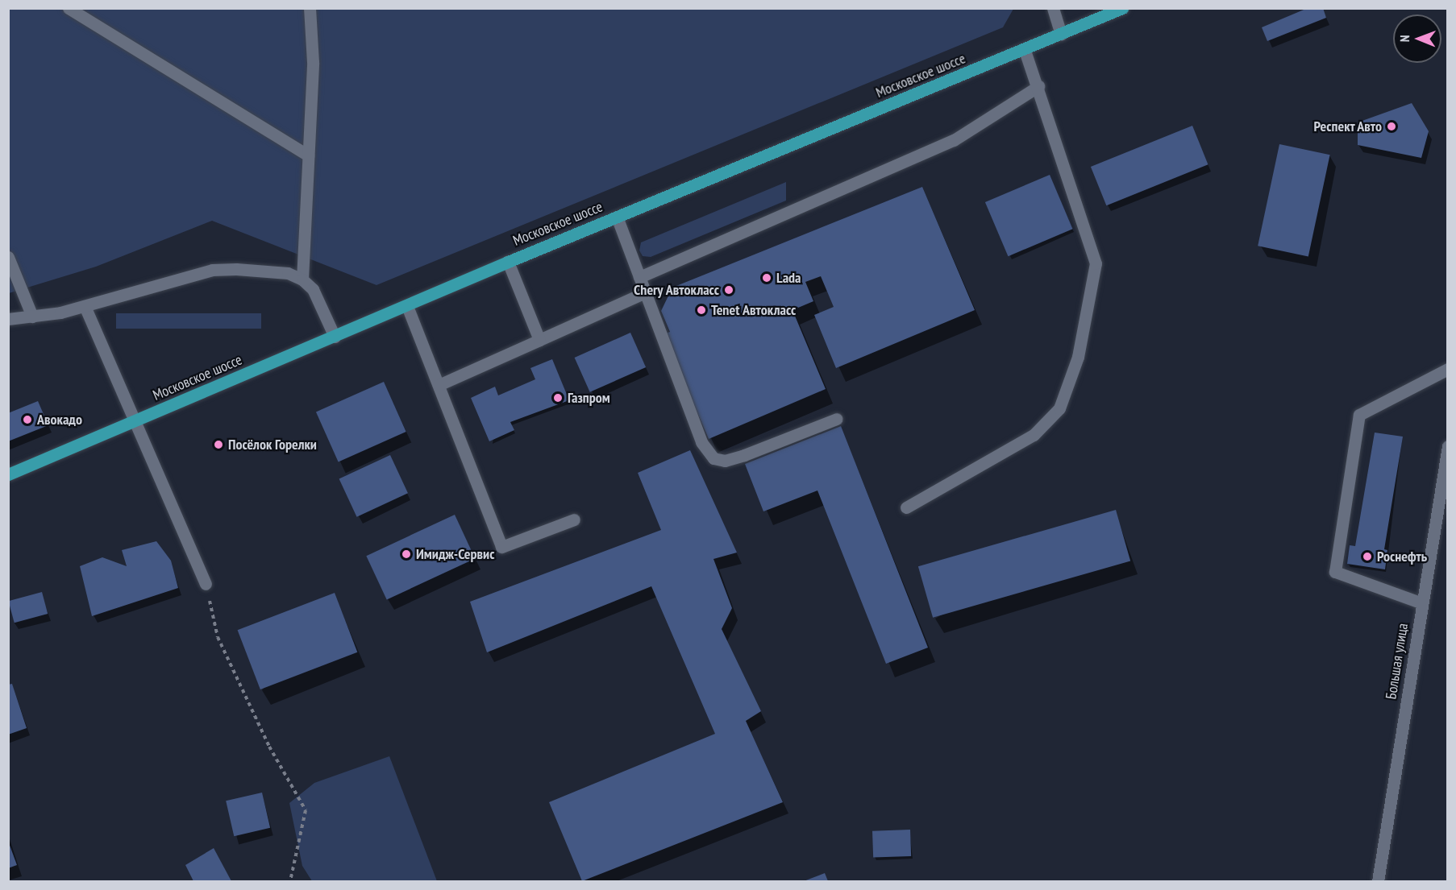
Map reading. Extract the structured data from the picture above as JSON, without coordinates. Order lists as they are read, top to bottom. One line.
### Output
{"streets":{"main road":["Московское шоссе"],"street":["Большая улица"]},"places":["Респект Авто","Lada","Chery Автокласс","Tenet Автокласс","Газпром","Авокадо","Посёлок Горелки","Имидж-Сервис","Роснефть"],"north":"left"}
